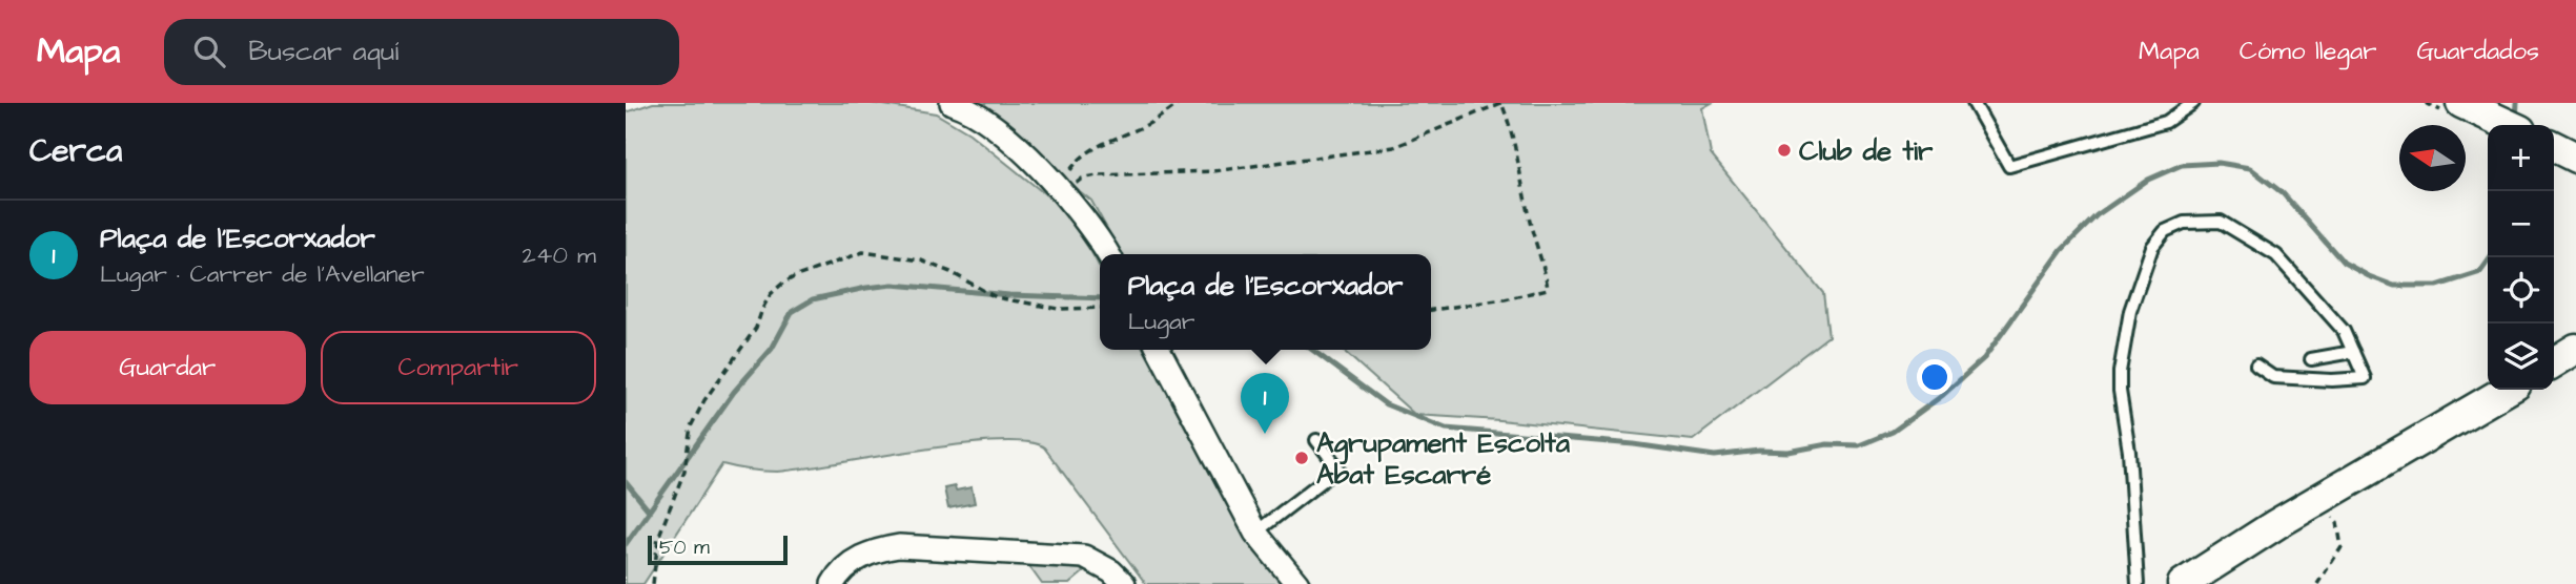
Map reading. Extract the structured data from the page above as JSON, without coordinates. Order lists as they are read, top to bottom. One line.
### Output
{"places":["Club de tir","Agrupament Escolta Abat Escarré"],"scale_bar":"50 m","north":"left","page":{"header":"Mapa","search":"Buscar aquí","nav":["Mapa","Cómo llegar","Guardados"],"heading":"Cerca","map_buttons":["+","−"],"list":[{"mark":"1","name":"Plaça de l'Escorxador","note":"Lugar · Carrer de l'Avellaner","value":"240 m"}],"popup":["Plaça de l'Escorxador","Lugar"],"buttons":["Guardar","Compartir"],"pins":"1","scale":"50 m"}}
